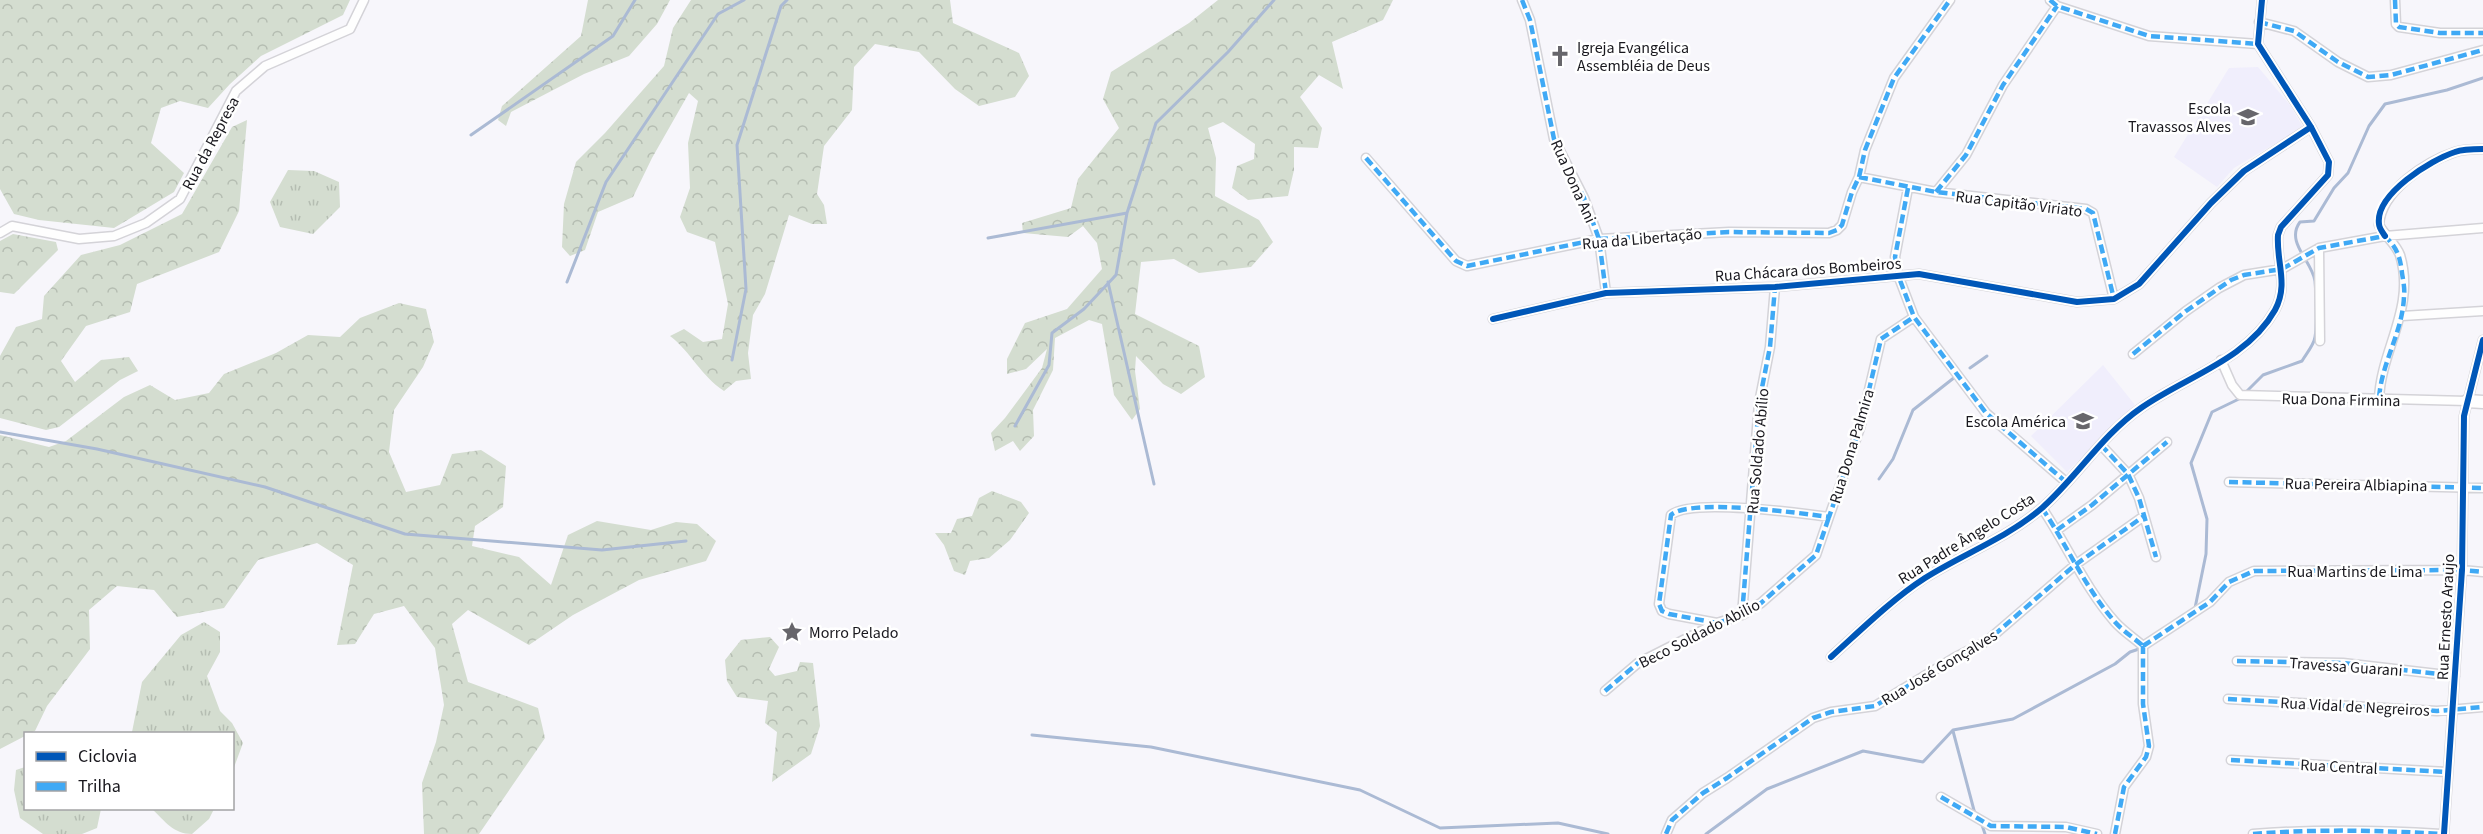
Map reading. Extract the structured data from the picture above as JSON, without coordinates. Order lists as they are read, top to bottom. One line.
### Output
{"streets":{"street":["Rua da Represa","Rua Dona Ani","Rua Capitão Viriato","Rua da Libertação","Rua Chácara dos Bombeiros","Rua Dona Firmina","Rua Dona Palmira","Rua Soldado Abílio","Rua Pereira Albiapina","Rua Padre Ângelo Costa","Rua Martins de Lima","Rua Ernesto Araujo","Beco Soldado Abilio","Travessa Guarani","Rua José Gonçalves","Rua Vidal de Negreiros","Rua Central"]},"crossings":[["Rua Dona Ani","Rua da Libertação"],["Rua Dona Ani","Rua Chácara dos Bombeiros"],["Rua Capitão Viriato","Rua da Libertação"],["Rua Capitão Viriato","Rua Chácara dos Bombeiros"],["Rua Chácara dos Bombeiros","Rua Soldado Abílio"],["Rua Chácara dos Bombeiros","Rua Padre Ângelo Costa"],["Rua Dona Firmina","Rua Padre Ângelo Costa"],["Rua Dona Firmina","Rua Ernesto Araujo"],["Rua Dona Palmira","Rua Soldado Abílio"],["Rua Dona Palmira","Beco Soldado Abilio"],["Rua Soldado Abílio","Beco Soldado Abilio"],["Rua Pereira Albiapina","Rua Ernesto Araujo"],["Rua Martins de Lima","Rua Ernesto Araujo"],["Rua Ernesto Araujo","Travessa Guarani"],["Rua Ernesto Araujo","Rua Vidal de Negreiros"],["Rua Ernesto Araujo","Rua Central"]],"places":{"church":["Igreja Evangélica Assembléia de Deus"],"school or university":["Escola Travassos Alves","Escola América"],"place":["Morro Pelado"]},"legend":["Ciclovia","Trilha"]}
